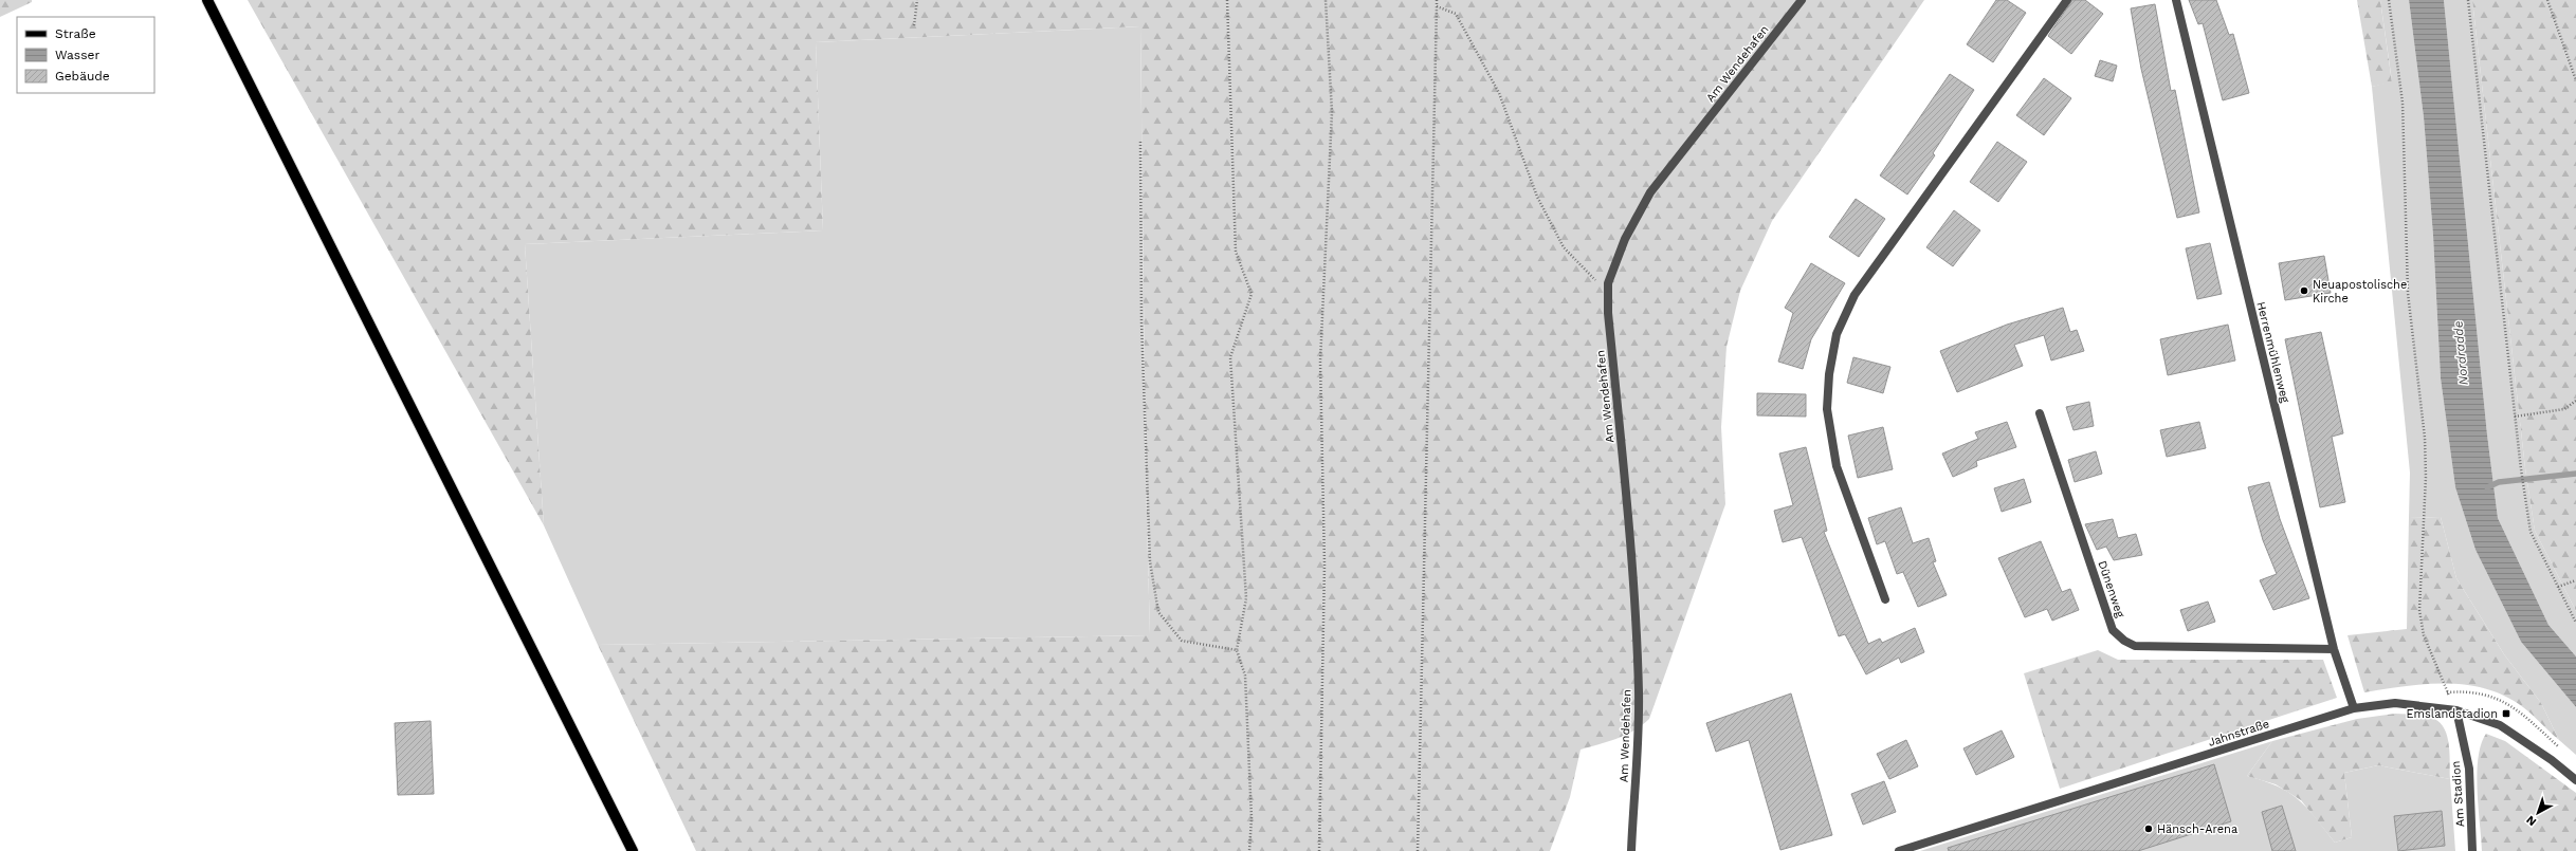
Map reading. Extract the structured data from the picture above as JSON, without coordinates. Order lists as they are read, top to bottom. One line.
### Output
{"streets":{"street":["Am Wendehafen","Herrenmühlenweg","Dünenweg","Jahnstraße","Am Stadion"]},"crossings":[["Herrenmühlenweg","Dünenweg"],["Herrenmühlenweg","Jahnstraße"],["Jahnstraße","Am Stadion"]],"water":["Nordradde"],"places":{"other":["Neuapostolische Kirche","Hänsch-Arena"],"transit":["Emslandstadion"]},"legend":["Straße","Wasser","Gebäude"],"north":"bottom left"}
